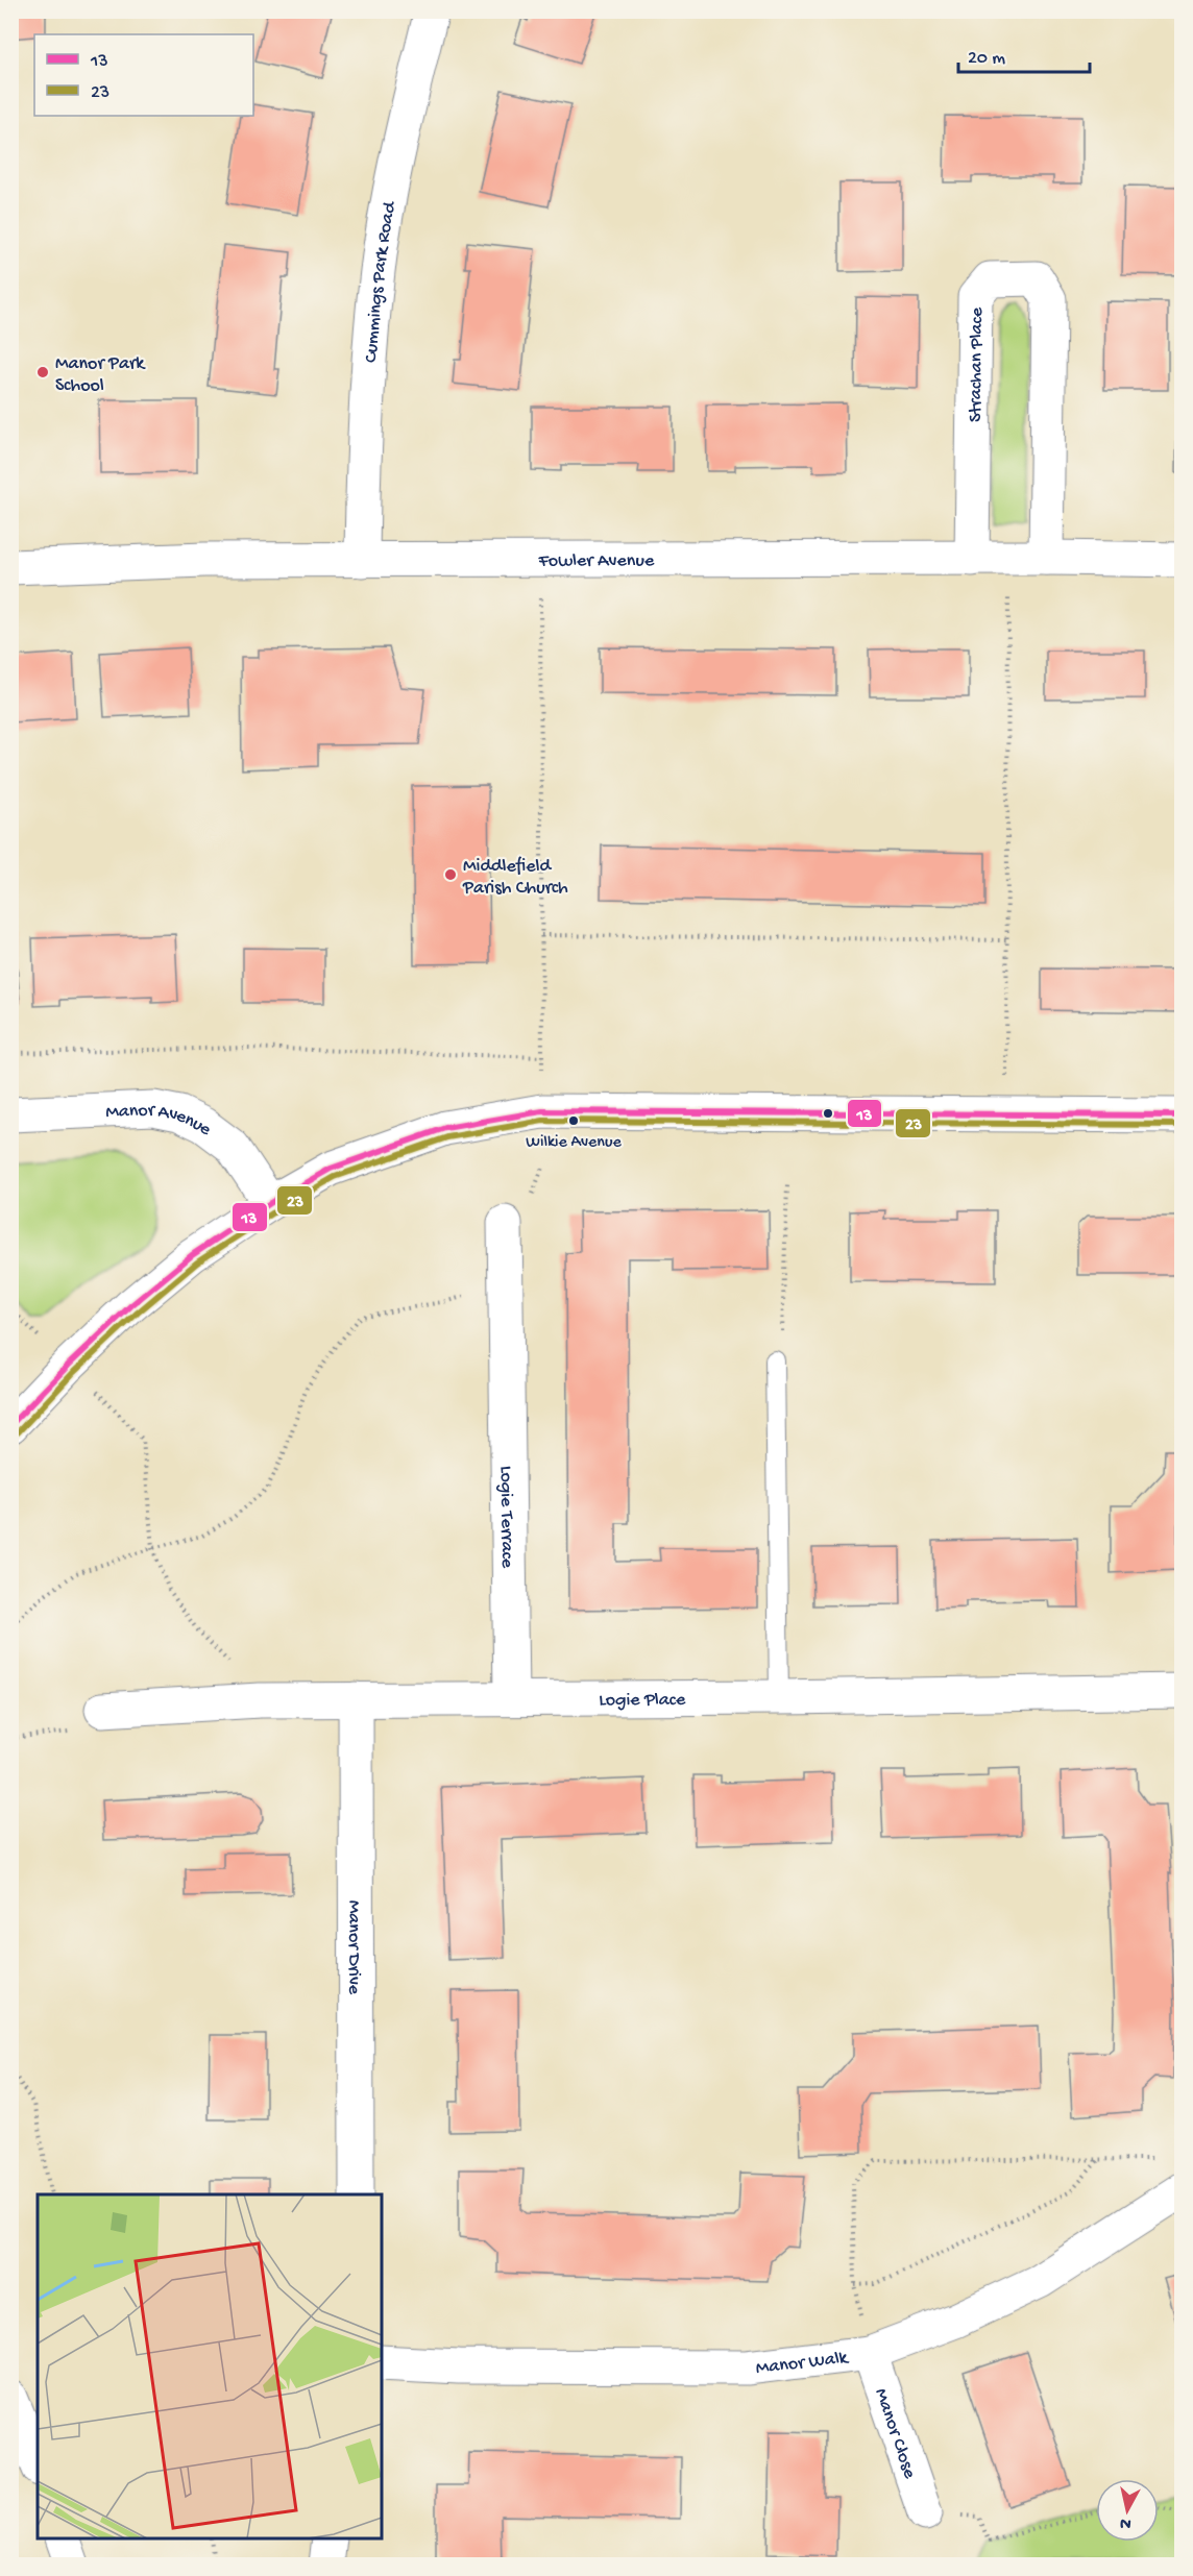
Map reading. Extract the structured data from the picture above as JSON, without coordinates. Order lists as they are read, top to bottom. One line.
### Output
{"streets":{"street":["Cummings Park Road","Strachan Place","Fowler Avenue","Manor Avenue","Logie Terrace","Logie Place","Manor Drive","Manor Walk","Manor Close"]},"crossings":[["Cummings Park Road","Fowler Avenue"],["Strachan Place","Fowler Avenue"],["Logie Terrace","Logie Place"],["Logie Place","Manor Drive"],["Manor Walk","Manor Close"]],"places":["Manor Park School","Middlefield Parish Church","Wilkie Avenue"],"lines":["transit line 13","transit line 23"],"legend":["13","23"],"scale_bar":"20 m","north":"bottom"}
